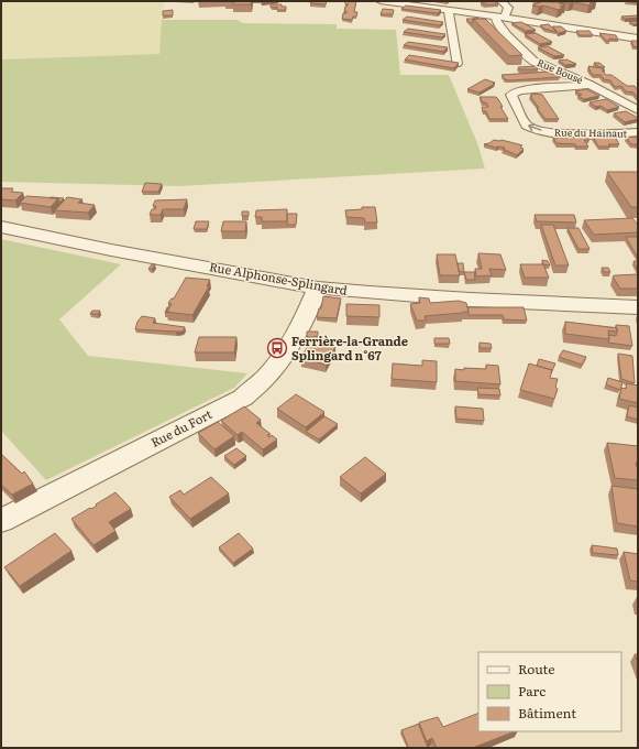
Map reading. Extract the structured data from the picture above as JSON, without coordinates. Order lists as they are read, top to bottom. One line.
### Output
{"streets":{"street":["Rue Bousé","Rue du Hainaut","Rue Alphonse-Splingard","Rue du Fort"]},"crossings":[["Rue Bousé","Rue du Hainaut"],["Rue Alphonse-Splingard","Rue du Fort"]],"places":{"bus stop":["Ferrière-la-Grande Splingard n°67"]},"legend":["Route","Parc","Bâtiment"]}
